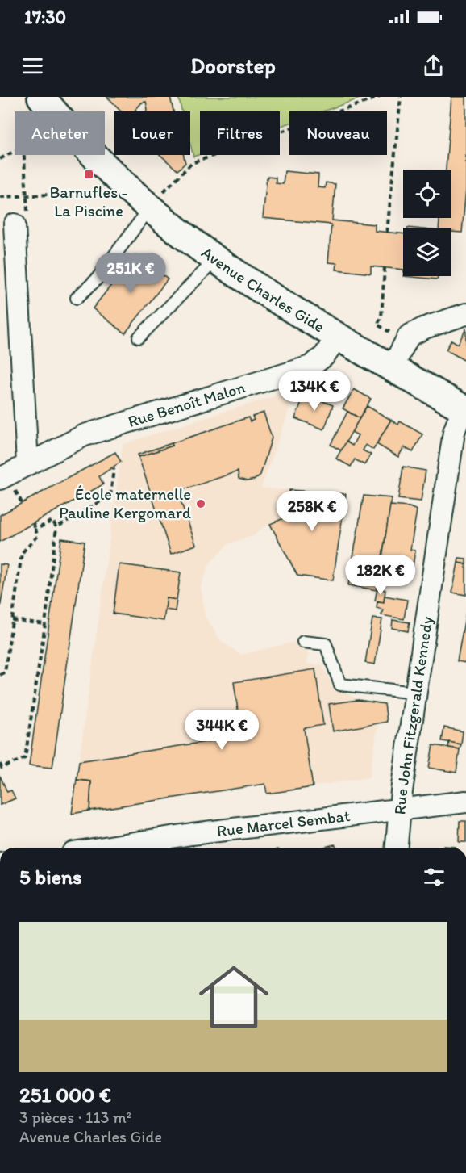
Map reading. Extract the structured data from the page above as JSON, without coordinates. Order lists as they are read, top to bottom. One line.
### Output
{"streets":{"main road":["Avenue Charles Gide"],"street":["Rue Benoît Malon","Rue John Fitzgerald Kennedy","Rue Marcel Sembat"]},"crossings":[["Avenue Charles Gide","Rue Benoît Malon"],["Avenue Charles Gide","Rue John Fitzgerald Kennedy"],["Rue John Fitzgerald Kennedy","Rue Marcel Sembat"]],"places":{"transit":["Barnufles - La Piscine"],"other":["École maternelle Pauline Kergomard"]},"page":{"status":"17:30","header":"Doorstep","chip":["Acheter","Louer","Filtres","Nouveau"],"price":["251K €","134K €","258K €","182K €","344K €"],"heading":"5 biens","list":[{"name":"251 000 €","note":"3 pièces · 113 m² · Avenue Charles Gide"}]}}
